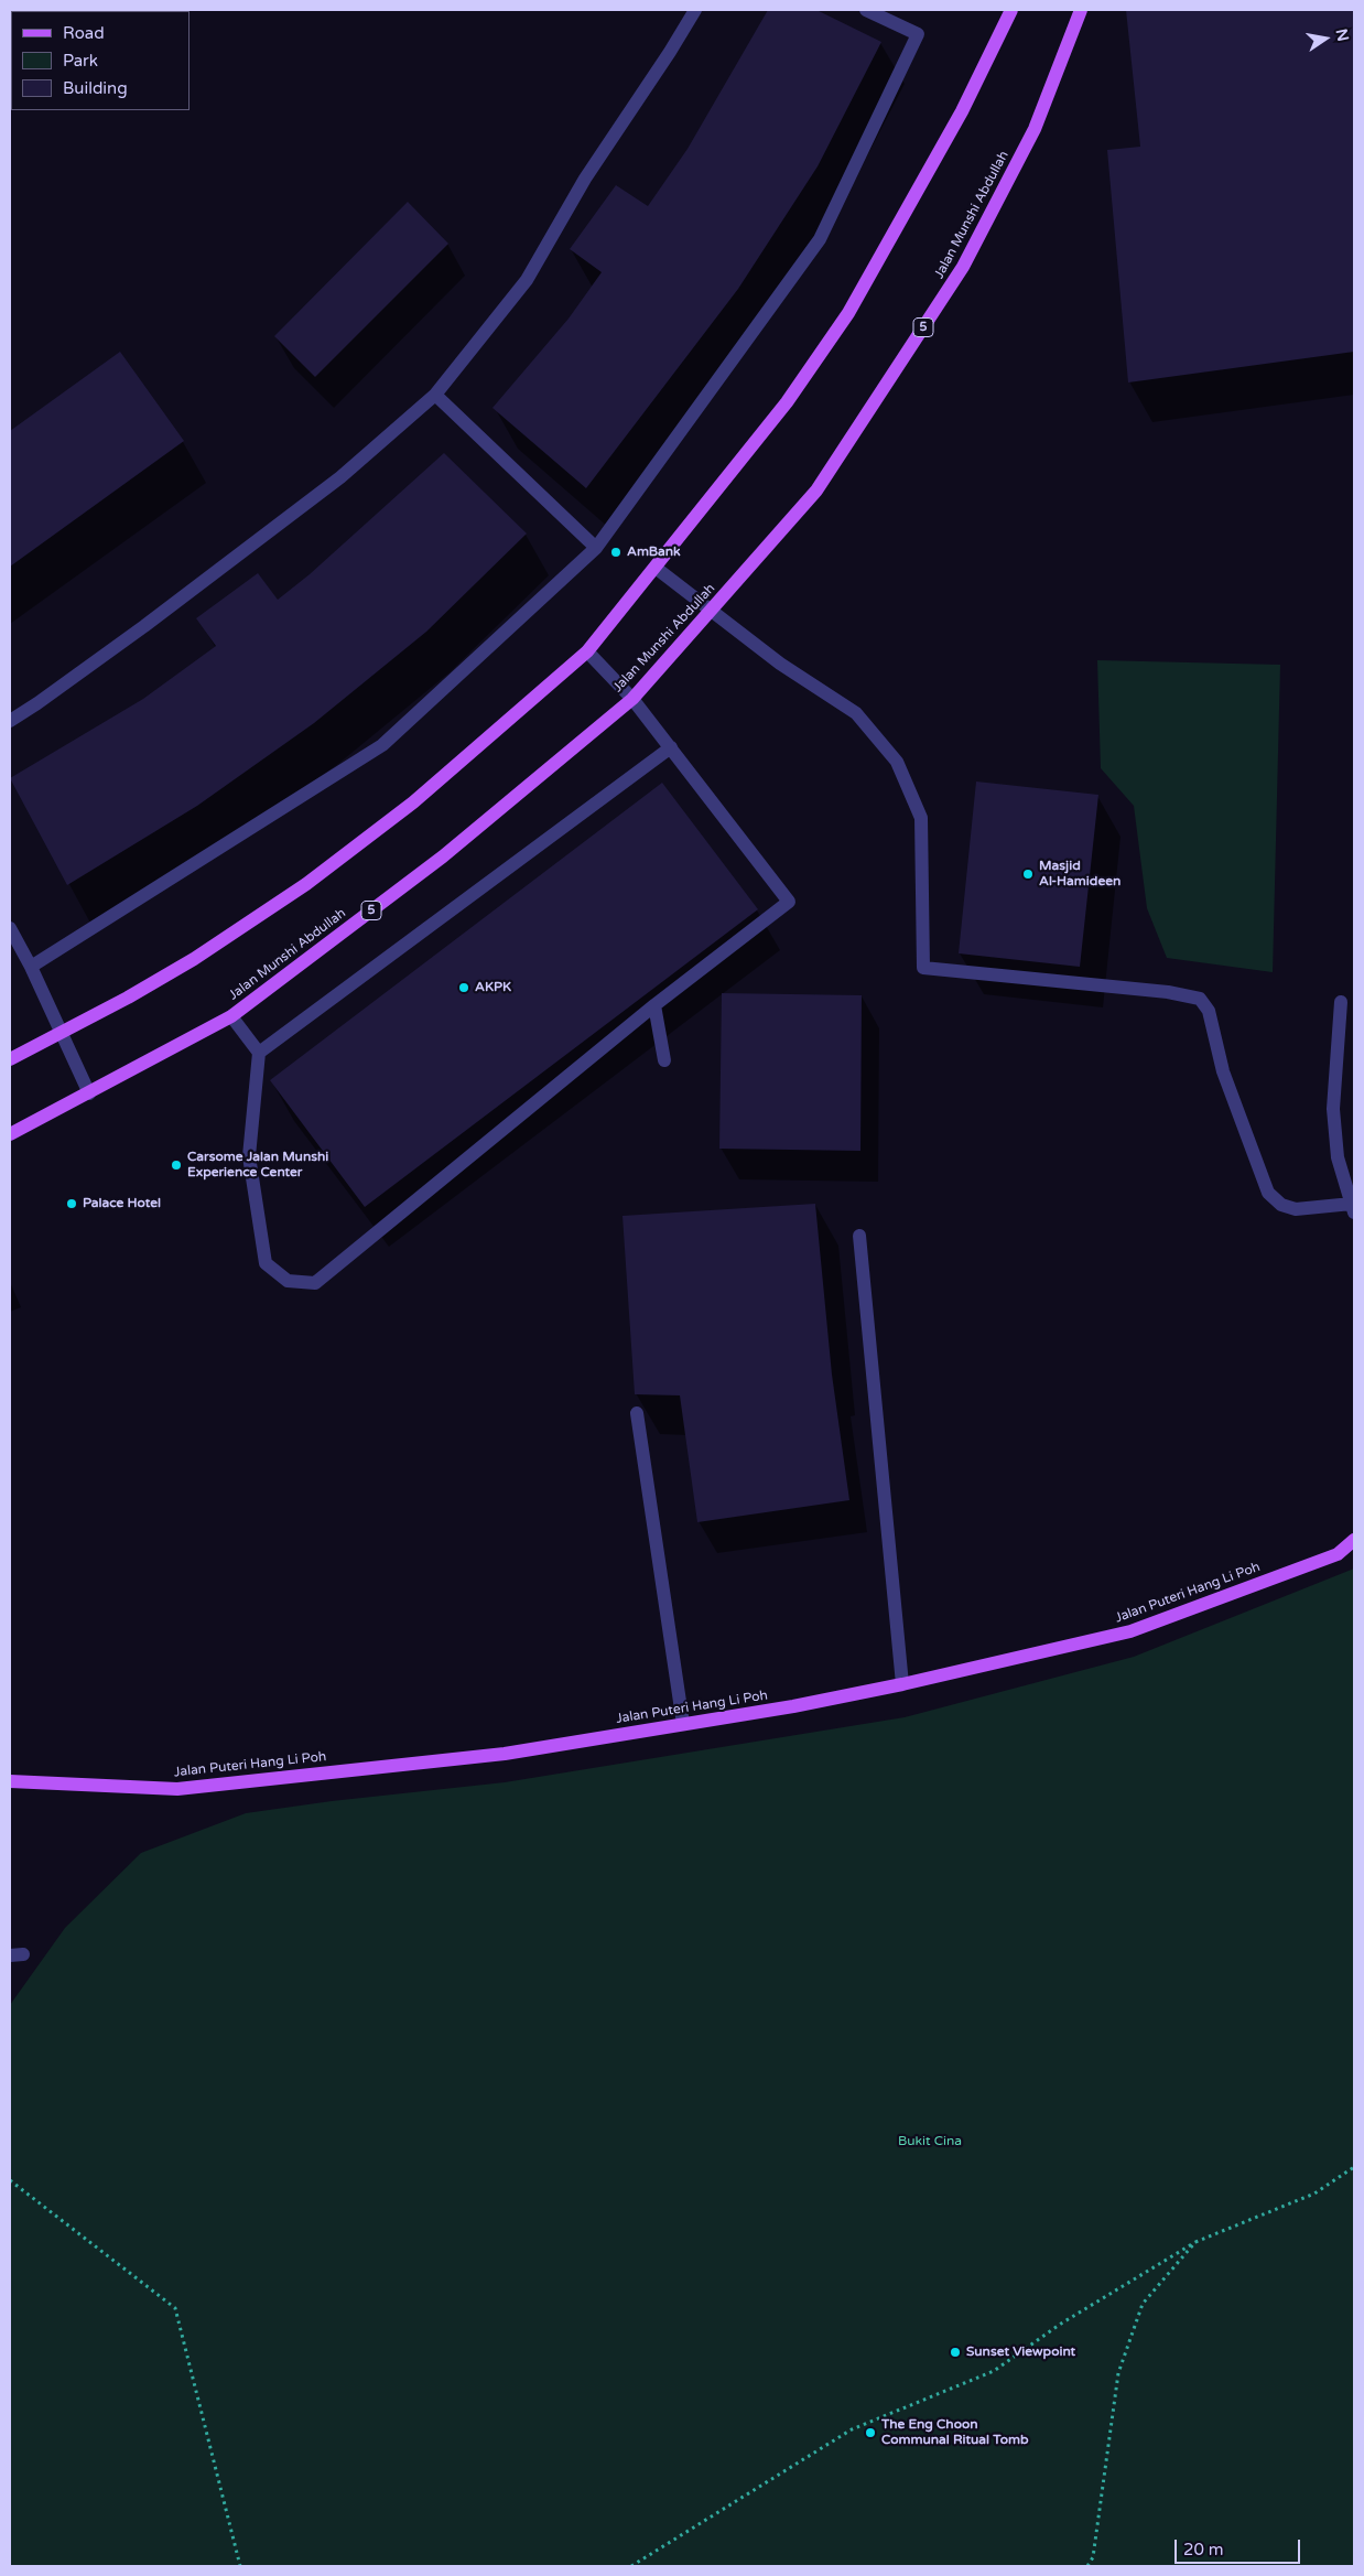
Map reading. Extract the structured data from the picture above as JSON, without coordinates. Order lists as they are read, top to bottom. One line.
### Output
{"streets":{"main road":["Jalan Munshi Abdullah","5","Jalan Puteri Hang Li Poh"]},"parks":["Bukit Cina"],"places":["AmBank","Masjid Al-Hamideen","AKPK","Carsome Jalan Munshi Experience Center","Palace Hotel","Sunset Viewpoint","The Eng Choon Communal Ritual Tomb"],"legend":["Road","Park","Building"],"scale_bar":"20 m","north":"right"}
